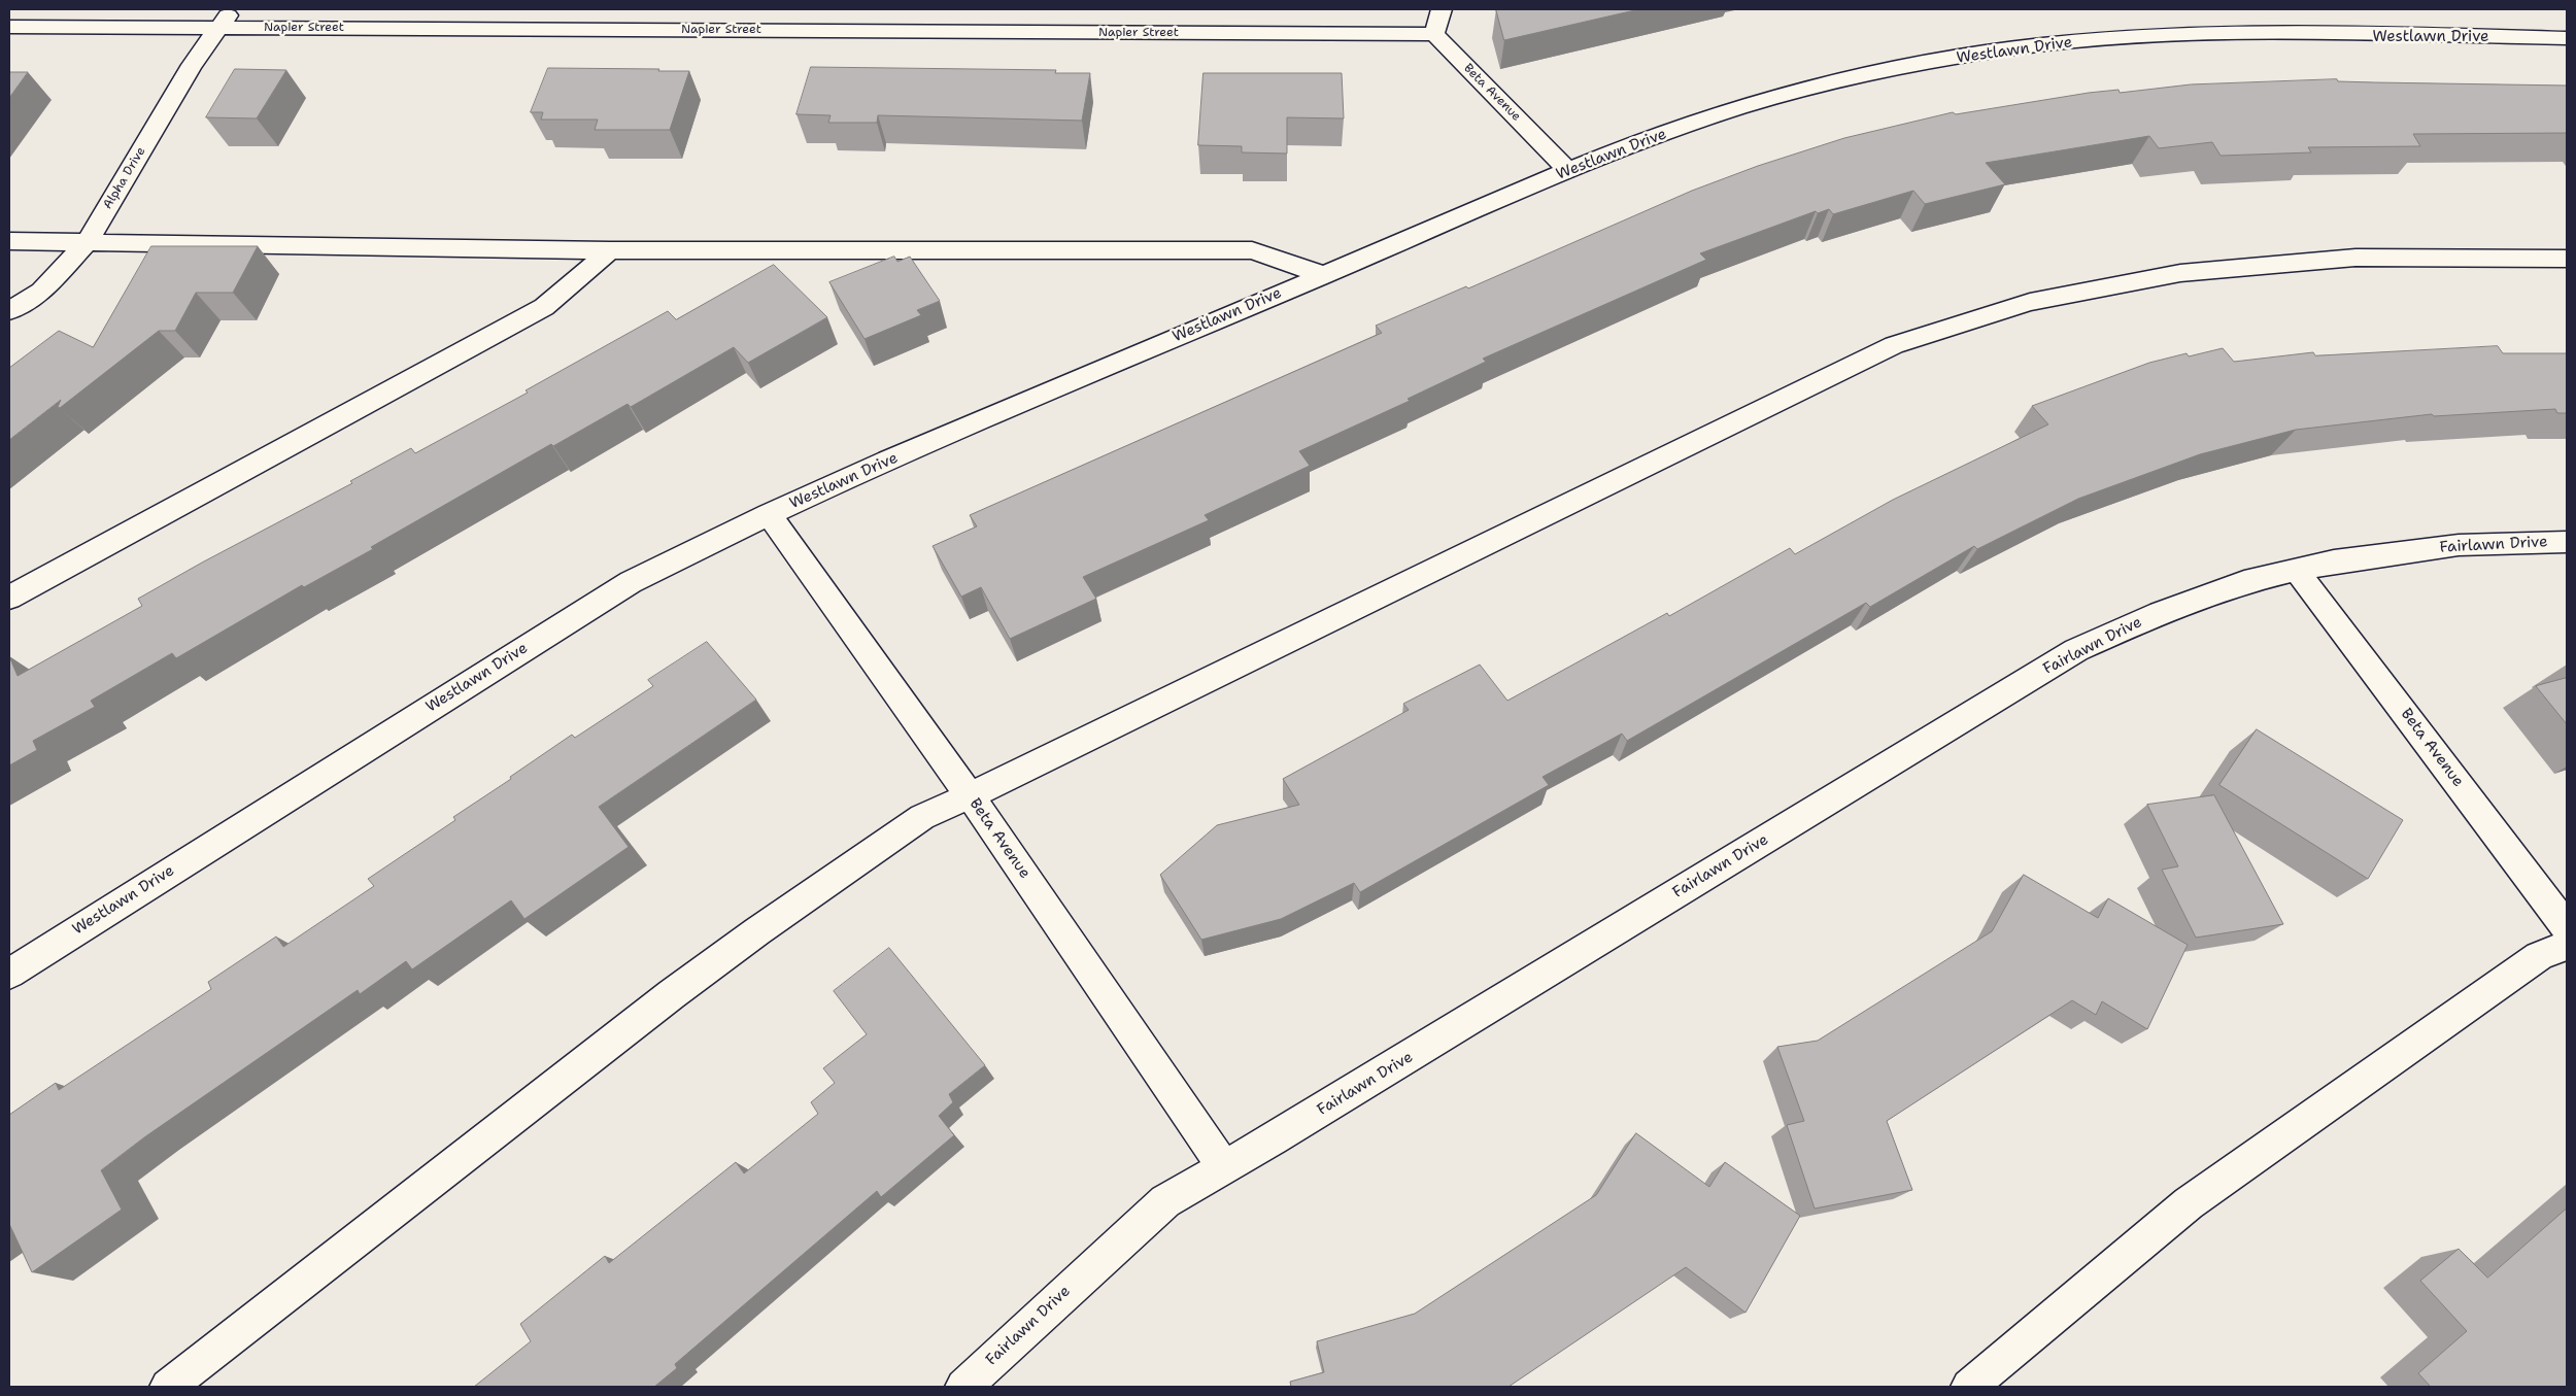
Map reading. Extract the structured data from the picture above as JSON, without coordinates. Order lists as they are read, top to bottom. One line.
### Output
{"streets":{"street":["Napier Street","Westlawn Drive","Beta Avenue","Alpha Drive","Fairlawn Drive"]},"crossings":[["Napier Street","Beta Avenue"],["Napier Street","Alpha Drive"],["Westlawn Drive","Beta Avenue"],["Beta Avenue","Fairlawn Drive"]]}
